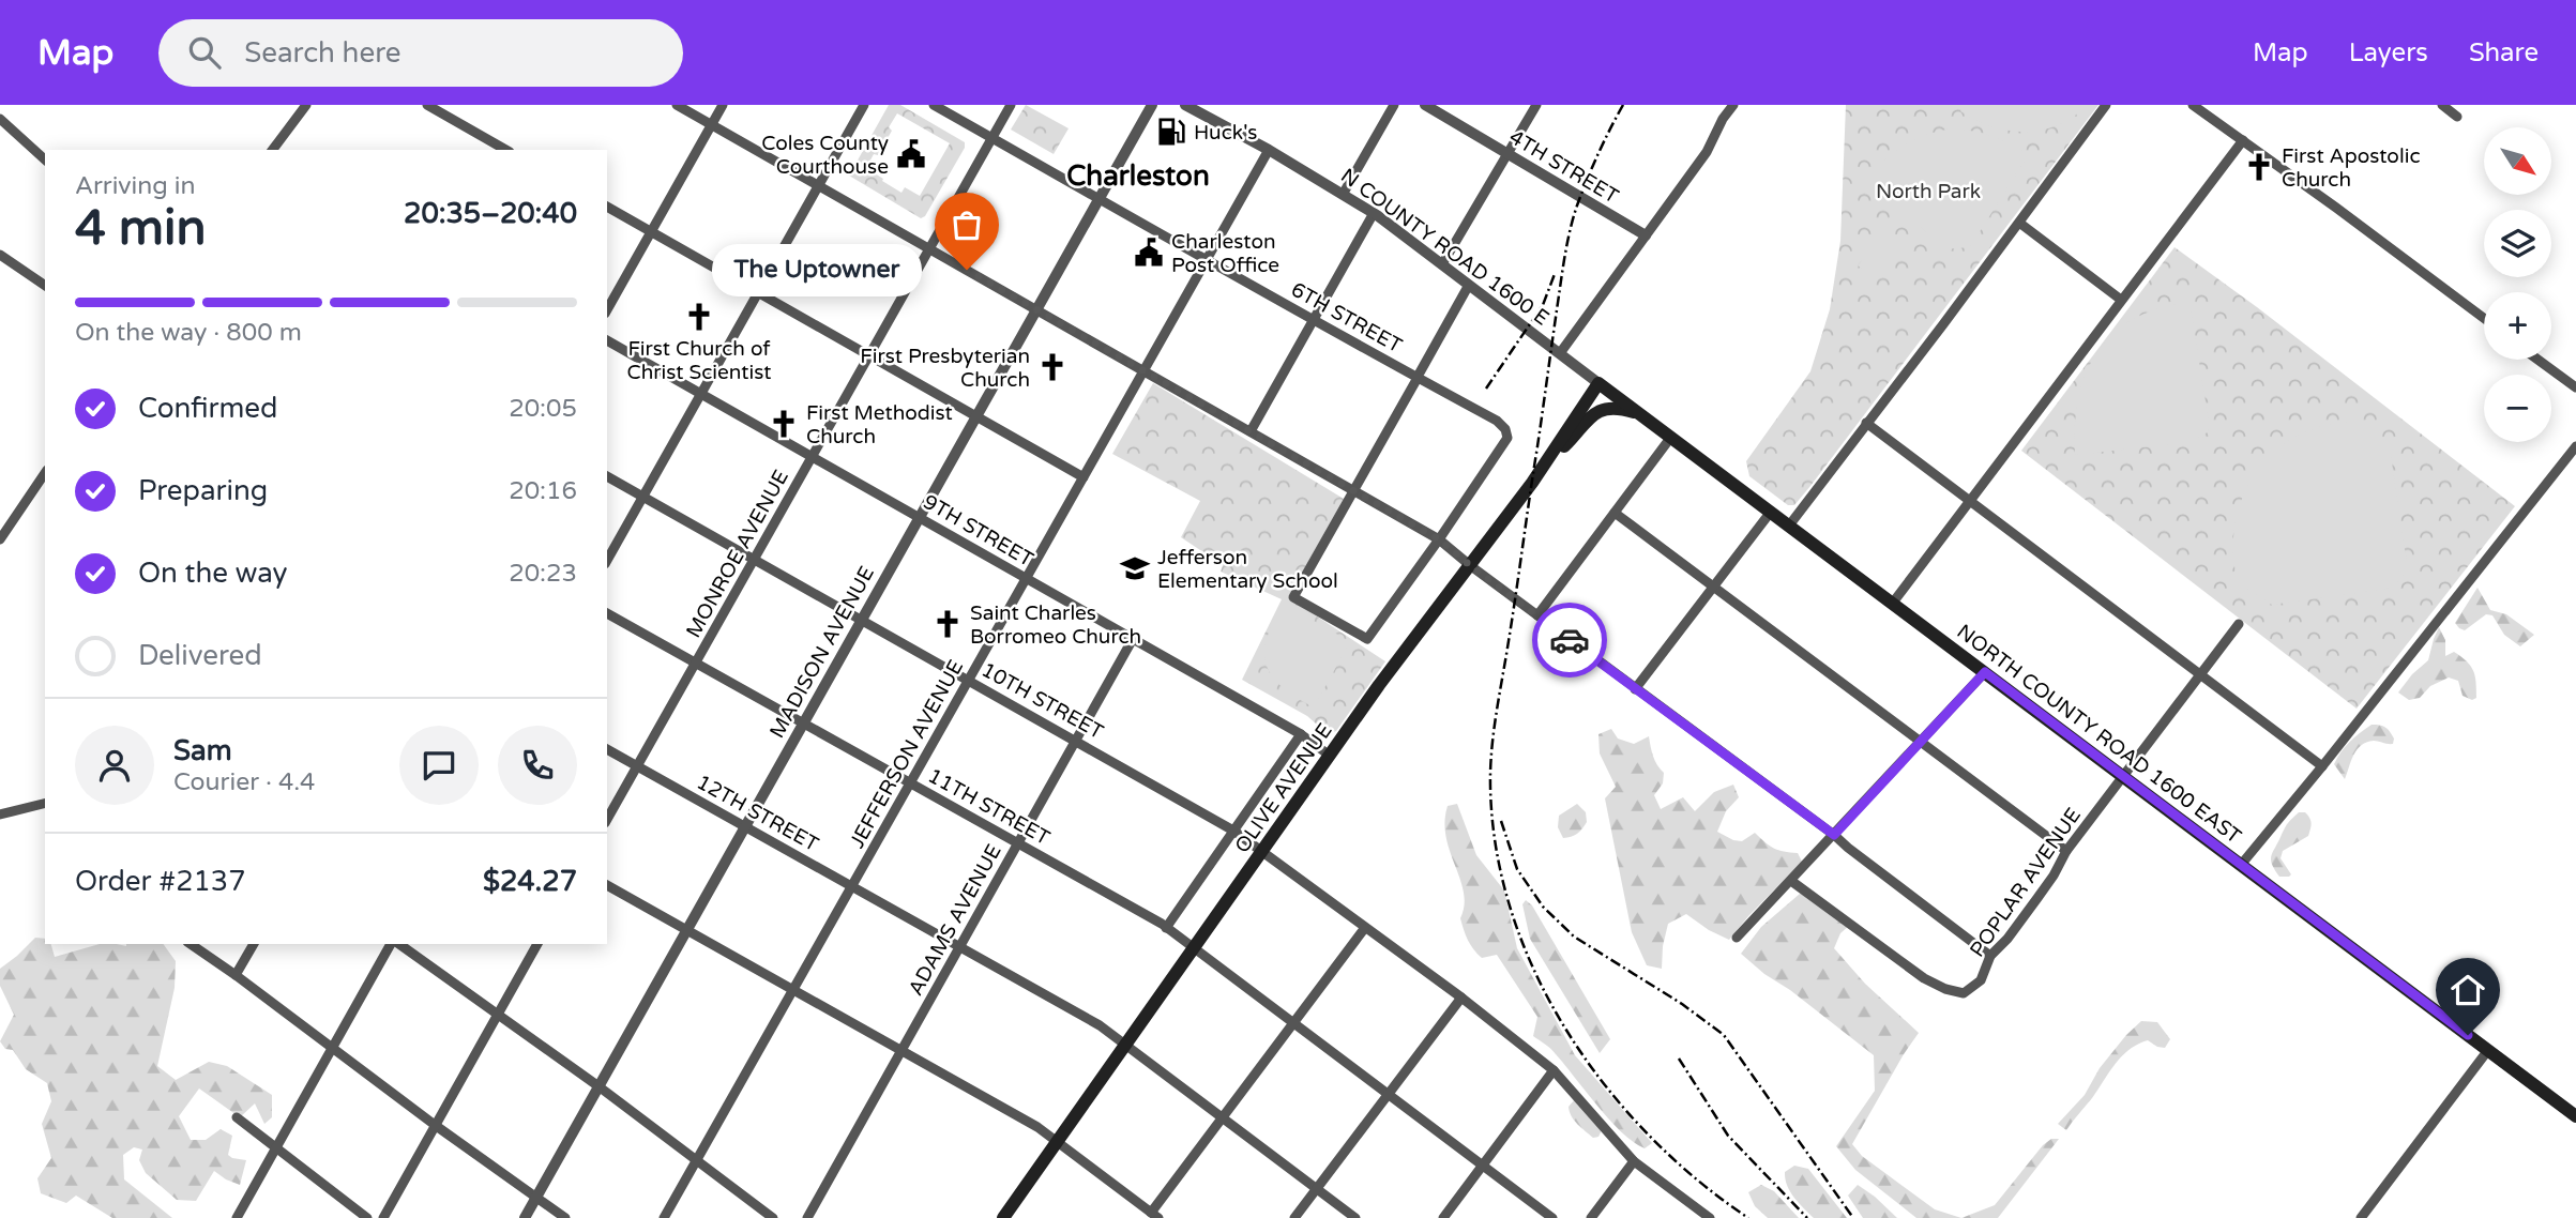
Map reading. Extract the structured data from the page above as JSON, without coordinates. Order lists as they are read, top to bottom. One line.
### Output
{"streets":{"main road":["NORTH COUNTY ROAD 1600 EAST","OLIVE AVENUE"],"street":["4TH STREET","N COUNTY ROAD 1600 E","6TH STREET","9TH STREET","MONROE AVENUE","MADISON AVENUE","10TH STREET","JEFFERSON AVENUE","11TH STREET","12TH STREET","POPLAR AVENUE","ADAMS AVENUE"]},"crossings":[["N COUNTY ROAD 1600 E","NORTH COUNTY ROAD 1600 EAST"],["N COUNTY ROAD 1600 E","JEFFERSON AVENUE"],["N COUNTY ROAD 1600 E","OLIVE AVENUE"],["6TH STREET","MONROE AVENUE"],["6TH STREET","MADISON AVENUE"],["6TH STREET","JEFFERSON AVENUE"],["9TH STREET","MONROE AVENUE"],["9TH STREET","MADISON AVENUE"],["9TH STREET","JEFFERSON AVENUE"],["9TH STREET","OLIVE AVENUE"],["9TH STREET","ADAMS AVENUE"],["MONROE AVENUE","10TH STREET"],["MONROE AVENUE","11TH STREET"],["MONROE AVENUE","12TH STREET"],["MADISON AVENUE","10TH STREET"],["MADISON AVENUE","11TH STREET"],["MADISON AVENUE","12TH STREET"],["10TH STREET","JEFFERSON AVENUE"],["10TH STREET","OLIVE AVENUE"],["10TH STREET","ADAMS AVENUE"],["NORTH COUNTY ROAD 1600 EAST","OLIVE AVENUE"],["NORTH COUNTY ROAD 1600 EAST","POPLAR AVENUE"],["JEFFERSON AVENUE","11TH STREET"],["JEFFERSON AVENUE","12TH STREET"],["OLIVE AVENUE","11TH STREET"],["OLIVE AVENUE","12TH STREET"],["11TH STREET","ADAMS AVENUE"],["12TH STREET","ADAMS AVENUE"]],"districts":["Charleston"],"parks":["North Park"],"places":{"fuel station":["Huck's"],"public building":["Coles County Courthouse","Charleston Post Office"],"church":["First Apostolic Church","First Church of Christ Scientist","First Presbyterian Church","First Methodist Church","Saint Charles Borromeo Church"],"other":["The Uptowner"],"school or university":["Jefferson Elementary School"]},"north":"bottom right","page":{"header":"Map","search":"Search here","nav":["Map","Layers","Share"],"map_buttons":["+","−"],"heading":["4 min","Arriving in","20:35–20:40"],"panel":["Sam","Courier · 4.4","Order #2137","$24.27"],"bubble":"The Uptowner","bar":"On the way · 800 m","list":[["Confirmed","20:05"],["Preparing","20:16"],["On the way","20:23"],"Delivered"]}}
